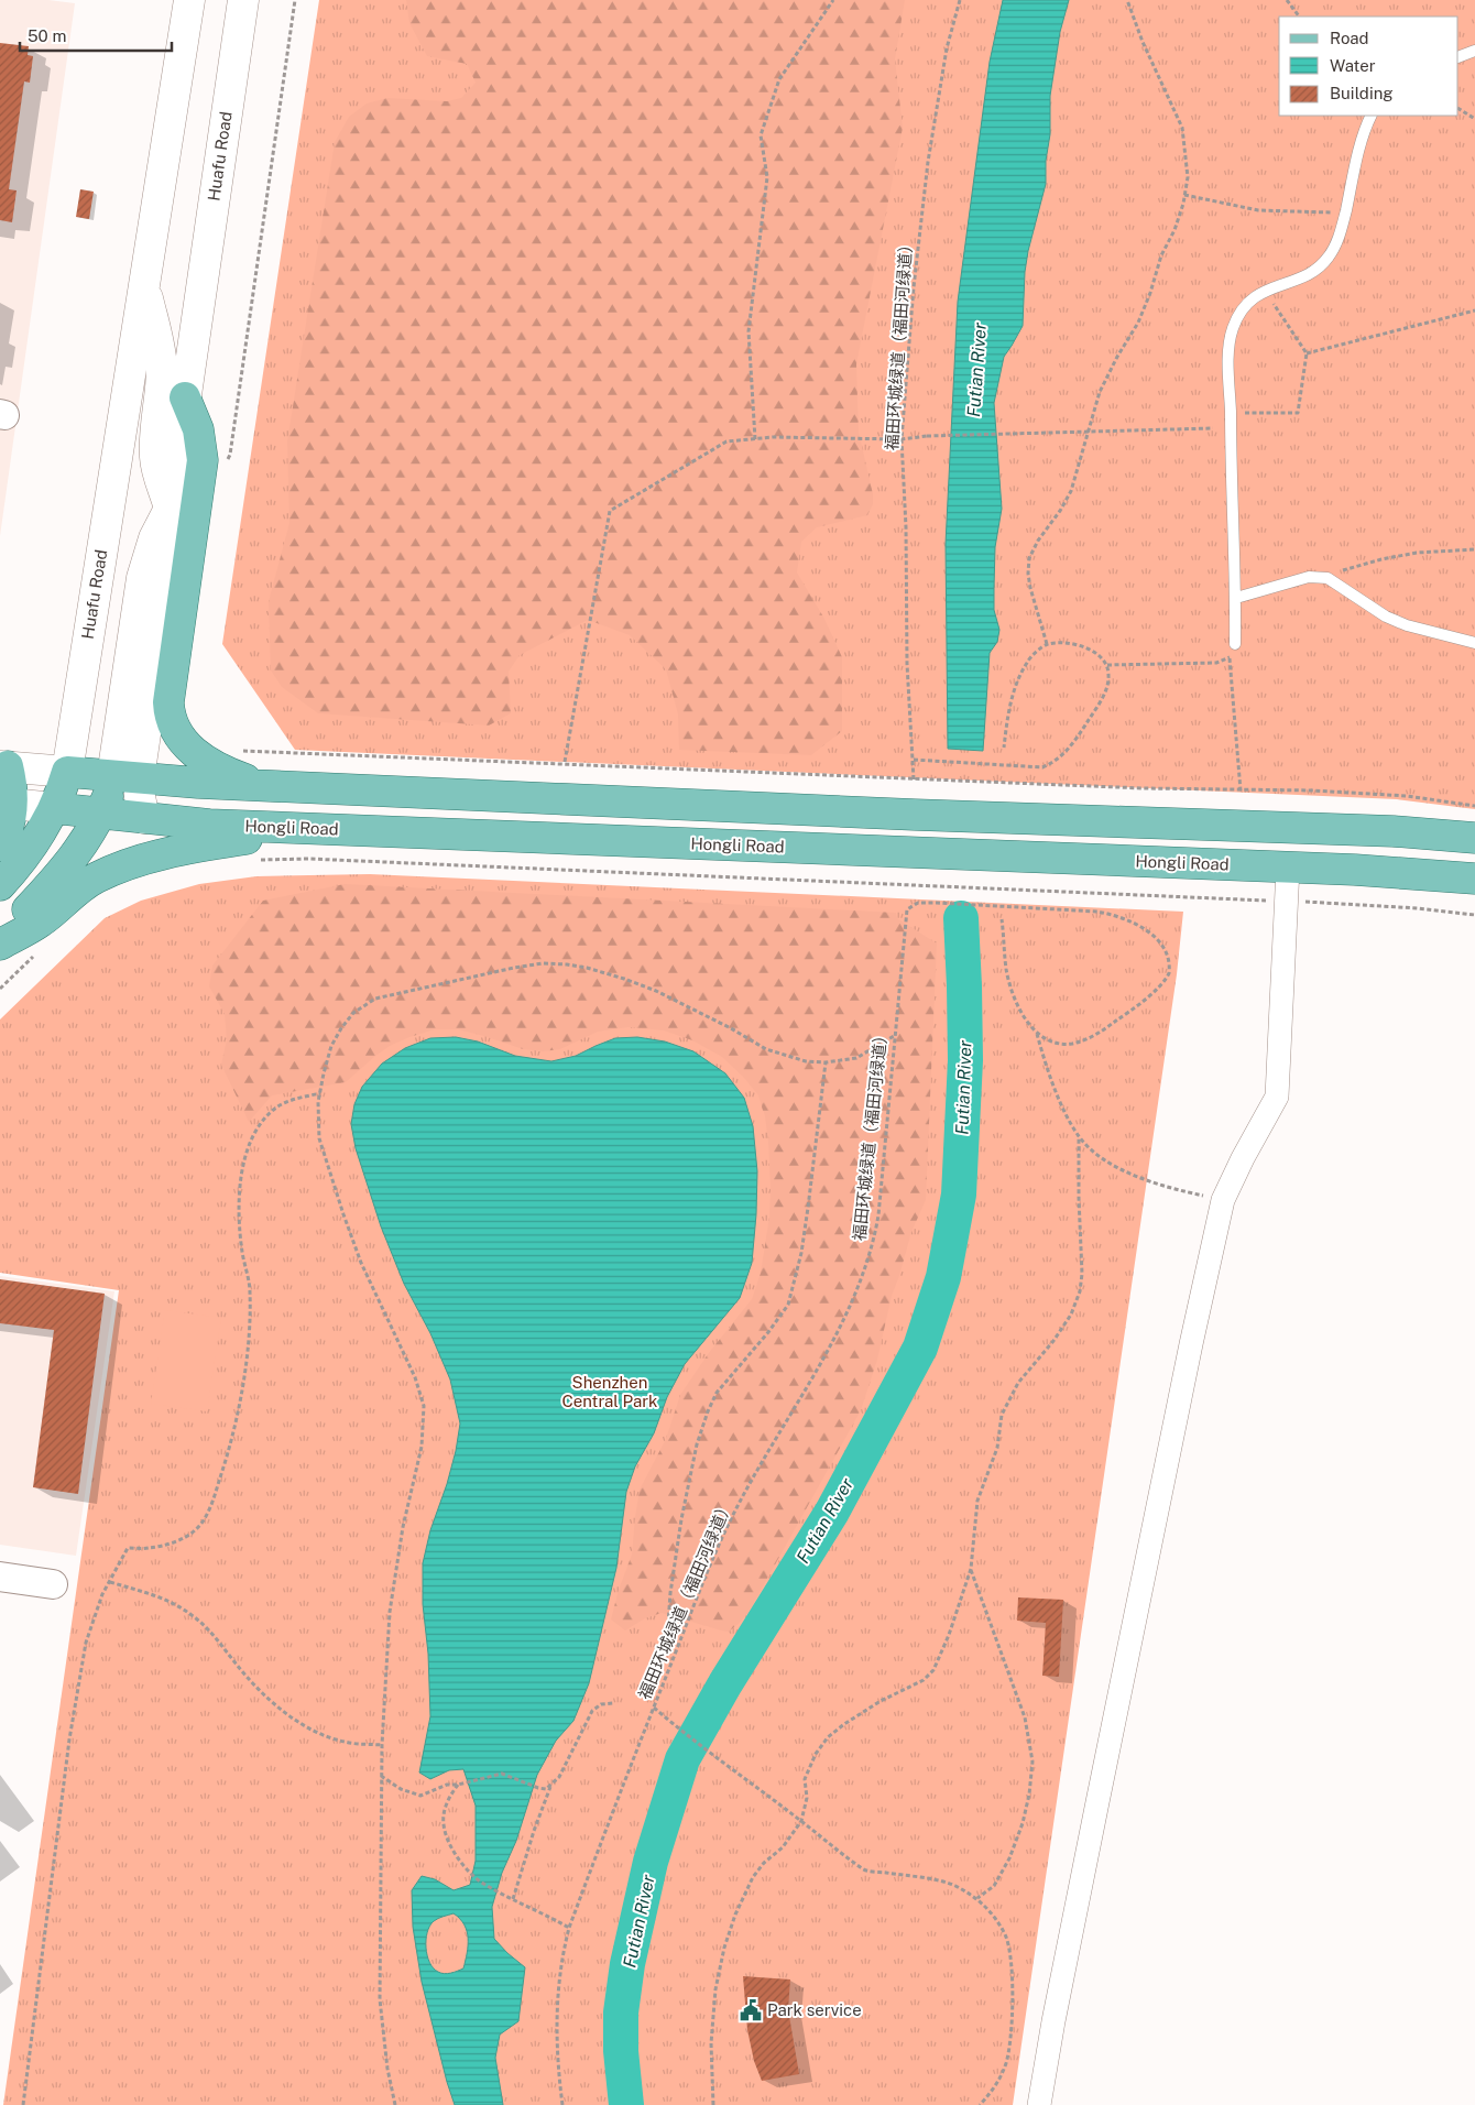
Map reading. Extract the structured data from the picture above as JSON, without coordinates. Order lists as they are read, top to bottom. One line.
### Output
{"streets":{"main road":["Huafu Road","Hongli Road"],"path":["福田环城绿道（福田河绿道）"]},"crossings":[["Huafu Road","Hongli Road"]],"water":["Futian River"],"parks":["Shenzhen Central Park"],"places":{"public building":["Park service"]},"legend":["Road","Water","Building"],"scale_bar":"50 m"}
